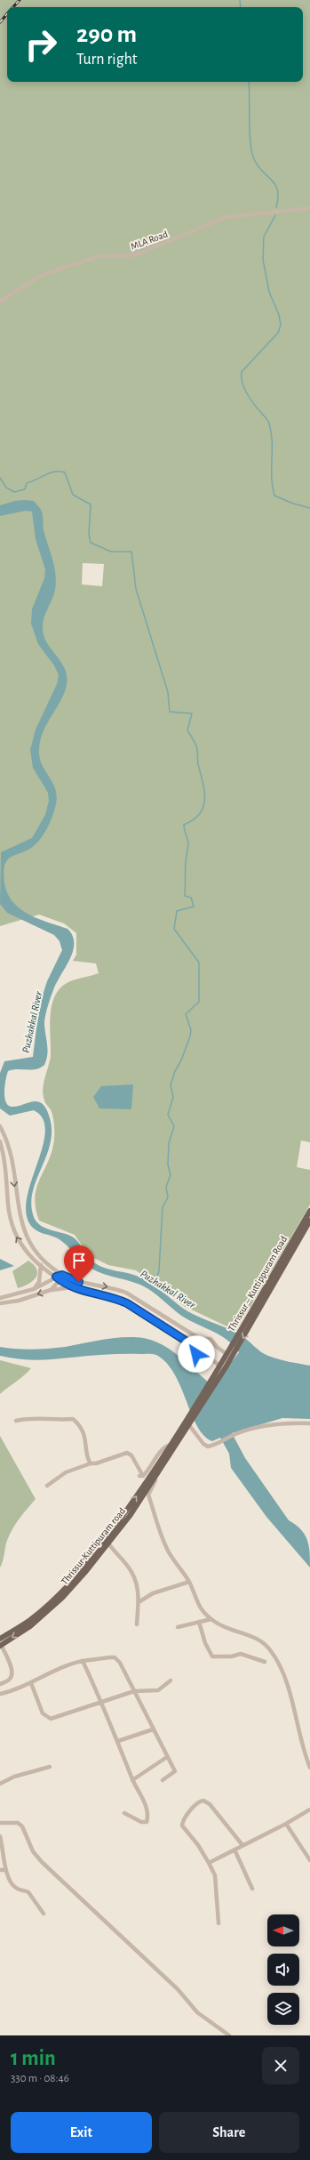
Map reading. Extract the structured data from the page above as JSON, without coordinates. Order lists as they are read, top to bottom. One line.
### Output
{"streets":{"main road":["Thrissur – Kuttippuram Road","Thrissur-Kuttipuram road"],"street":["MLA Road"]},"water":["Puzhakkal River"],"north":"left","page":{"turn":["290 m","Turn right"],"heading":["1 min","330 m · 08:46"],"buttons":["Exit","Share"]}}
